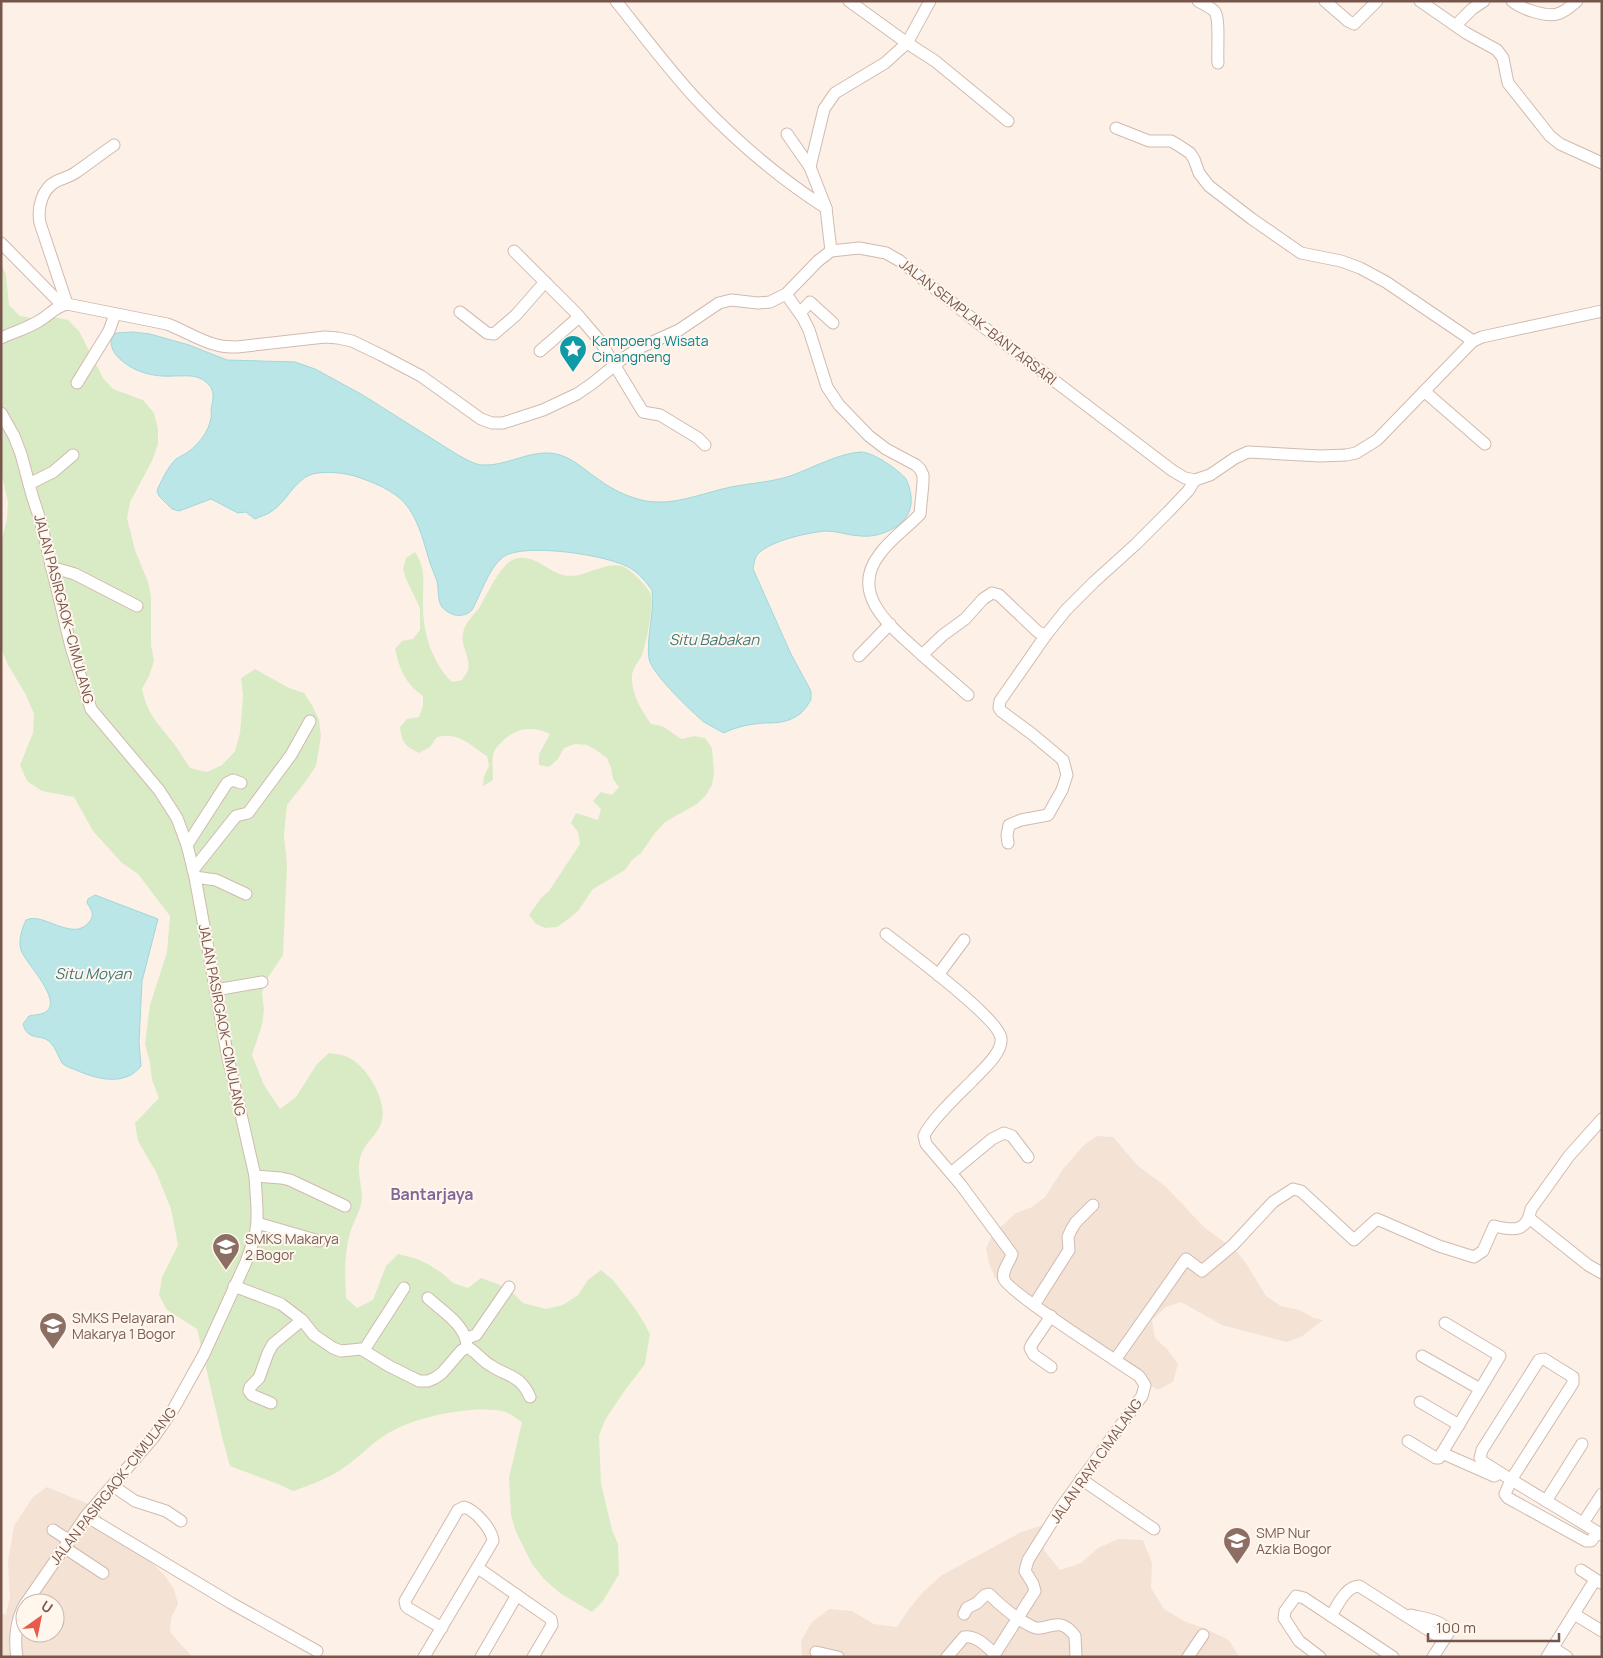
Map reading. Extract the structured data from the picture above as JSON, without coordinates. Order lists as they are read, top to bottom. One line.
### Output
{"streets":{"street":["JALAN SEMPLAK–BANTARSARI","JALAN PASIRGAOK–CIMULANG","JALAN RAYA CIMALANG"]},"districts":["Bantarjaya"],"water":["Situ Babakan","Situ Moyan"],"places":{"place":["Kampoeng Wisata Cinangneng"],"school or university":["SMKS Makarya 2 Bogor","SMKS Pelayaran Makarya 1 Bogor","SMP Nur Azkia Bogor"]},"scale_bar":"100 m","north":"top right"}
